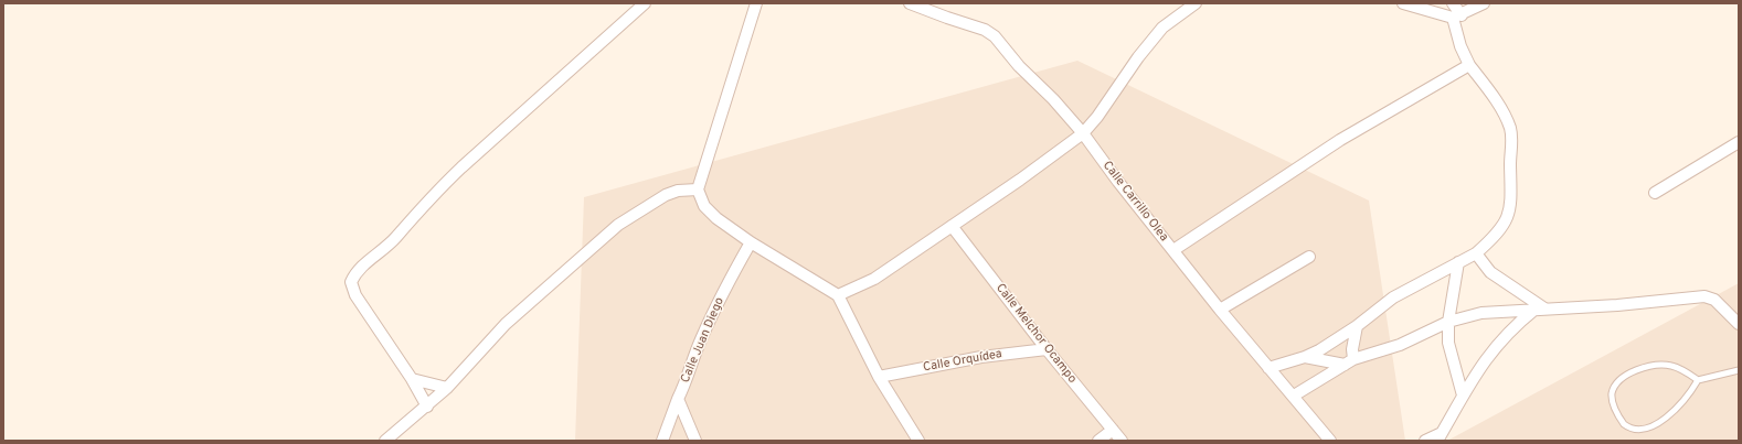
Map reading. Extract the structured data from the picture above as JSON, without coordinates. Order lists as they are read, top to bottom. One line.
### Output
{"streets":{"street":["Calle Carrillo Olea","Calle Melchor Ocampo","Calle Juan Diego","Calle Orquídea"]},"crossings":[["Calle Melchor Ocampo","Calle Orquídea"]]}
